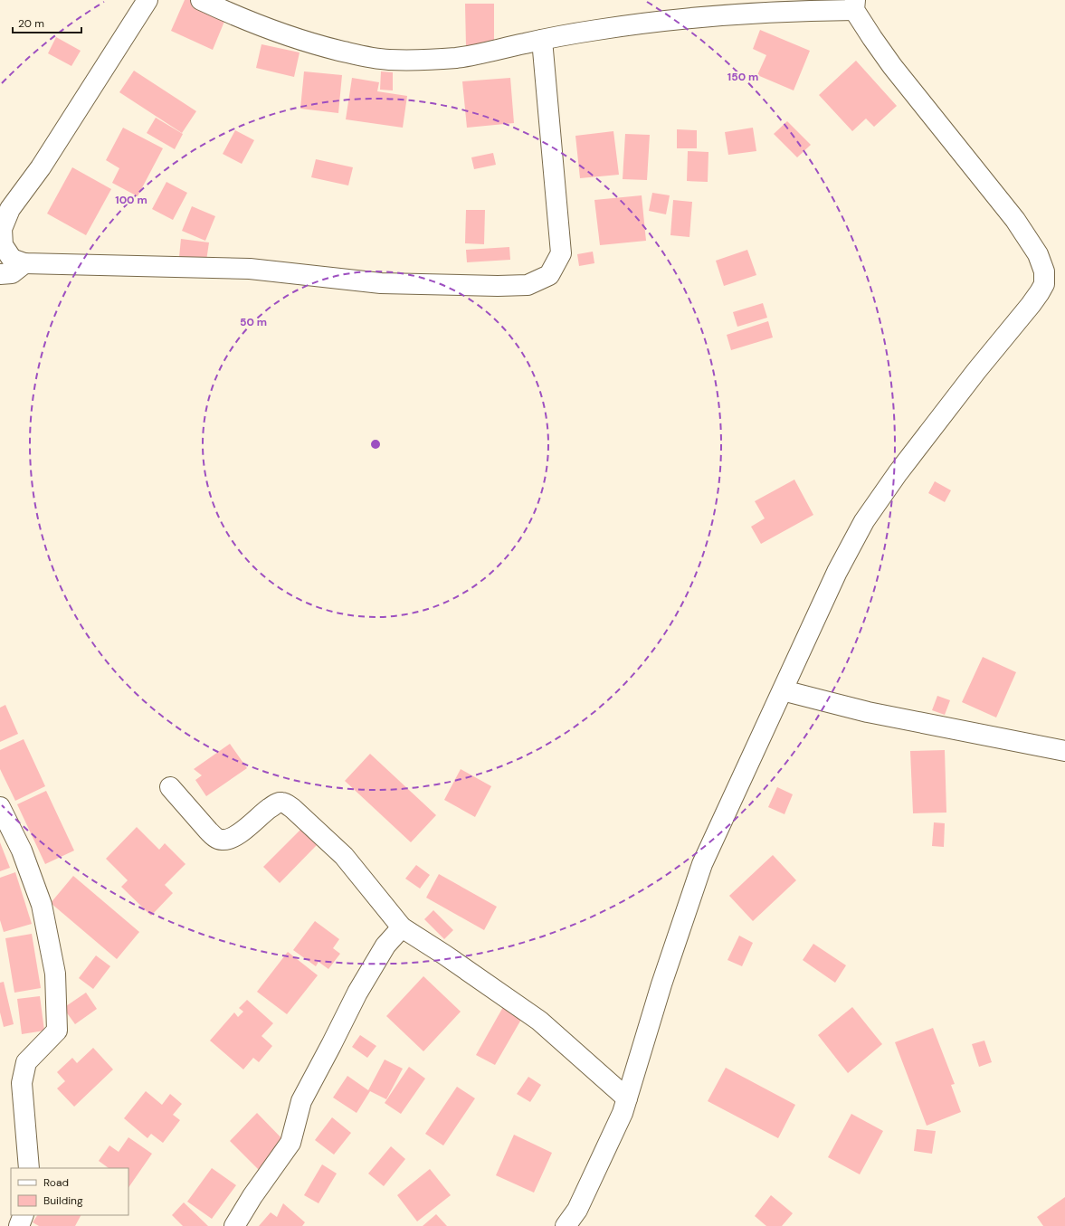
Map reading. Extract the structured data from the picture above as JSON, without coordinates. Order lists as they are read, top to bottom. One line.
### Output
{"legend":["Road","Building"],"scale_bar":"20 m","rings":["150 m","100 m","50 m"]}
